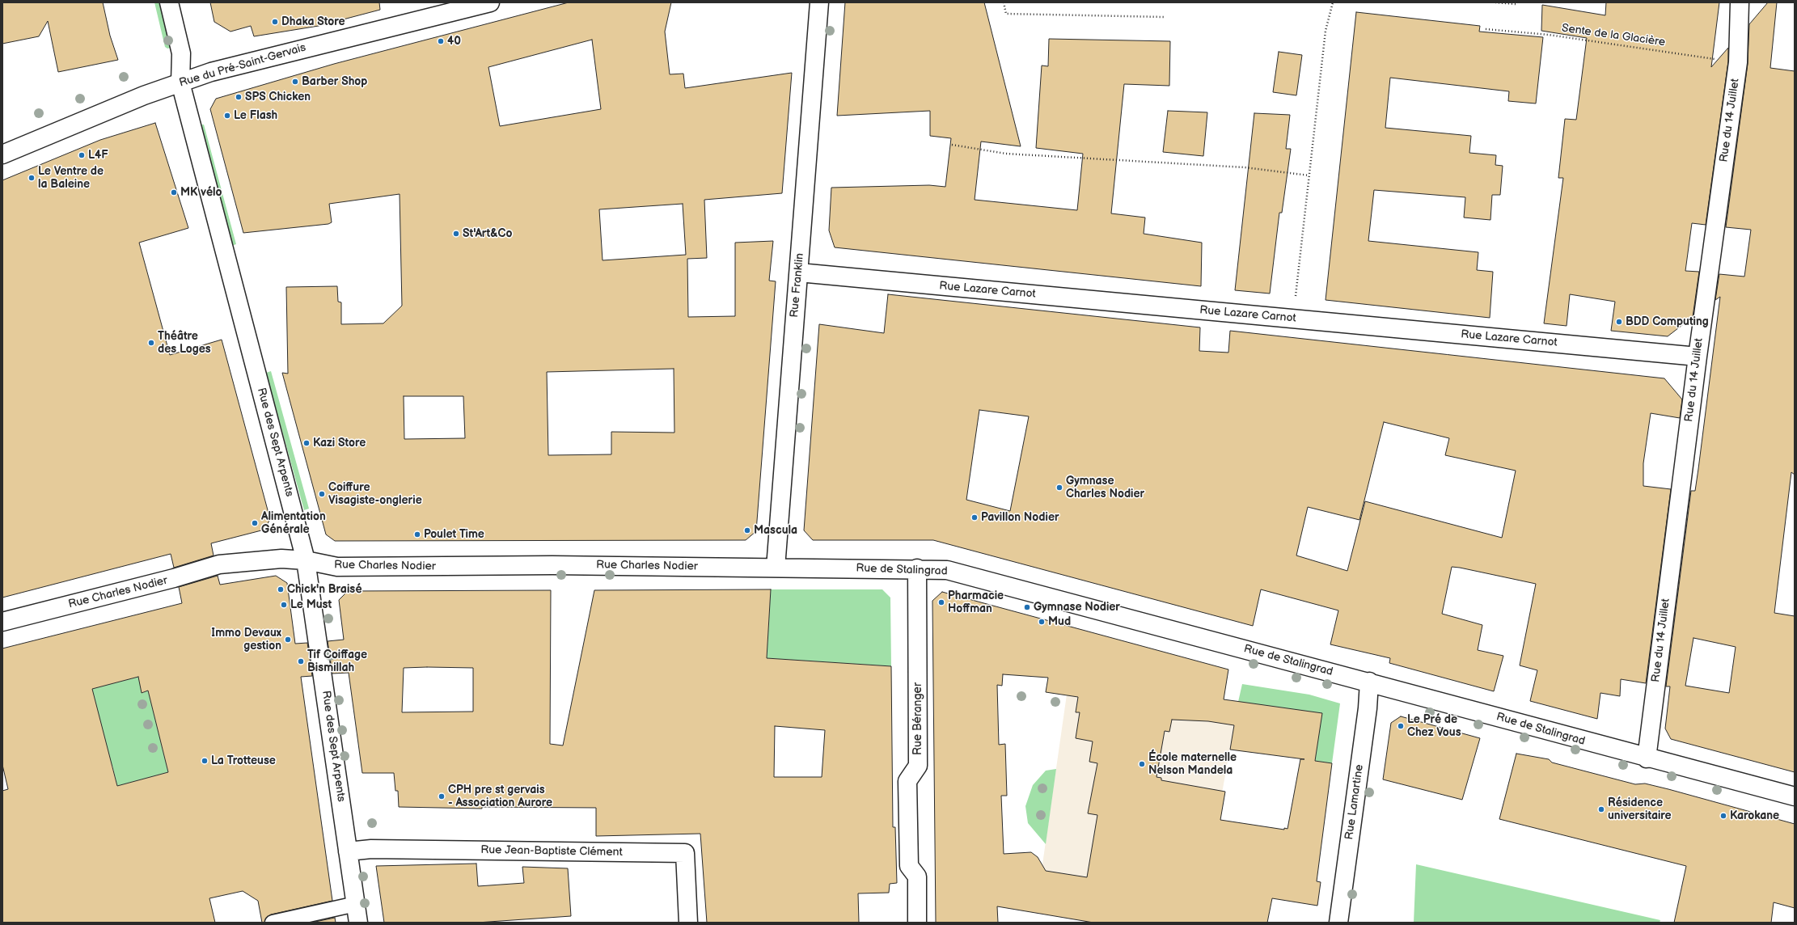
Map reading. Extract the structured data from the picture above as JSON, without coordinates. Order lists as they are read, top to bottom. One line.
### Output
{"streets":{"street":["Rue du Pré-Saint-Gervais","Rue du 14 Juillet","Rue Franklin","Rue Lazare Carnot","Rue des Sept Arpents","Rue Charles Nodier","Rue de Stalingrad","Rue Béranger","Rue Lamartine","Rue Jean-Baptiste Clément"],"path":["Sente de la Glacière"]},"crossings":[["Sente de la Glacière","Rue du 14 Juillet"],["Rue du Pré-Saint-Gervais","Rue des Sept Arpents"],["Rue du 14 Juillet","Rue Lazare Carnot"],["Rue du 14 Juillet","Rue de Stalingrad"],["Rue Franklin","Rue Lazare Carnot"],["Rue Franklin","Rue Charles Nodier"],["Rue Franklin","Rue de Stalingrad"],["Rue des Sept Arpents","Rue Charles Nodier"],["Rue des Sept Arpents","Rue Jean-Baptiste Clément"],["Rue Charles Nodier","Rue de Stalingrad"],["Rue de Stalingrad","Rue Béranger"],["Rue de Stalingrad","Rue Lamartine"]],"places":["Dhaka Store","40","Barber Shop","SPS Chicken","Le Flash","L4F","Le Ventre de la Baleine","MK vélo","St'Art&Co","BDD Computing","Théâtre des Loges","Kazi Store","Gymnase Charles Nodier","Coiffure Visagiste-onglerie","Pavillon Nodier","Alimentation Générale","Mascula","Poulet Time","Chick'n Braisé","Pharmacie Hoffman","Le Must","Gymnase Nodier","Mud","Immo Devaux gestion","Tif Coiffage Bismillah","Le Pré de Chez Vous","La Trotteuse","École maternelle Nelson Mandela","CPH pre st gervais - Association Aurore","Résidence universitaire","Karokane"]}
